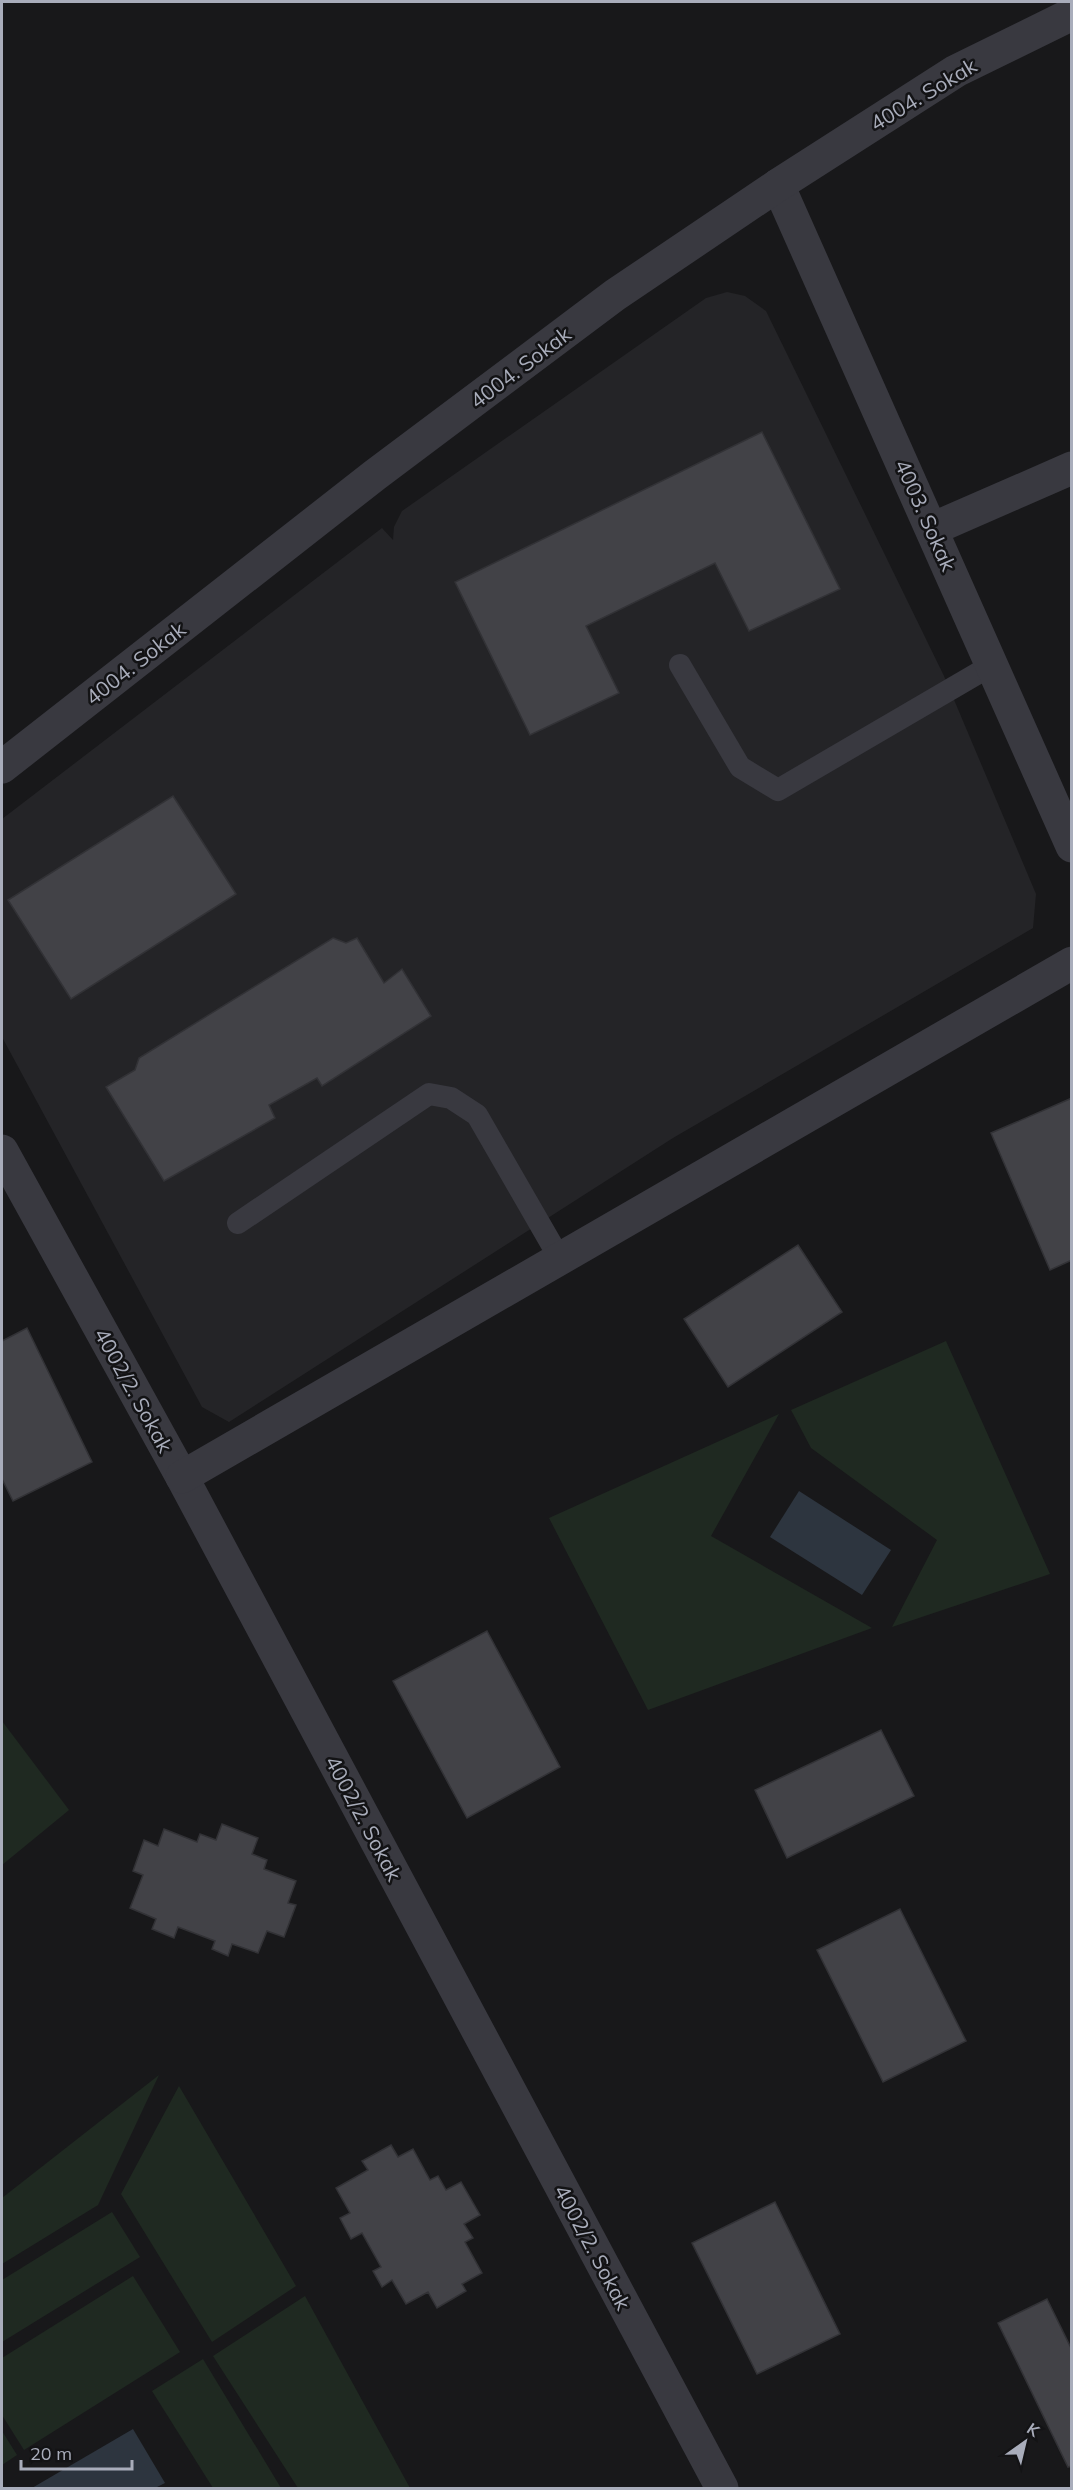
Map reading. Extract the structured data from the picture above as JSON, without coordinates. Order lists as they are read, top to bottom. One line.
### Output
{"streets":{"street":["4004. Sokak","4003. Sokak","4002/2. Sokak"]},"crossings":[["4004. Sokak","4003. Sokak"]],"scale_bar":"20 m","north":"top right"}
